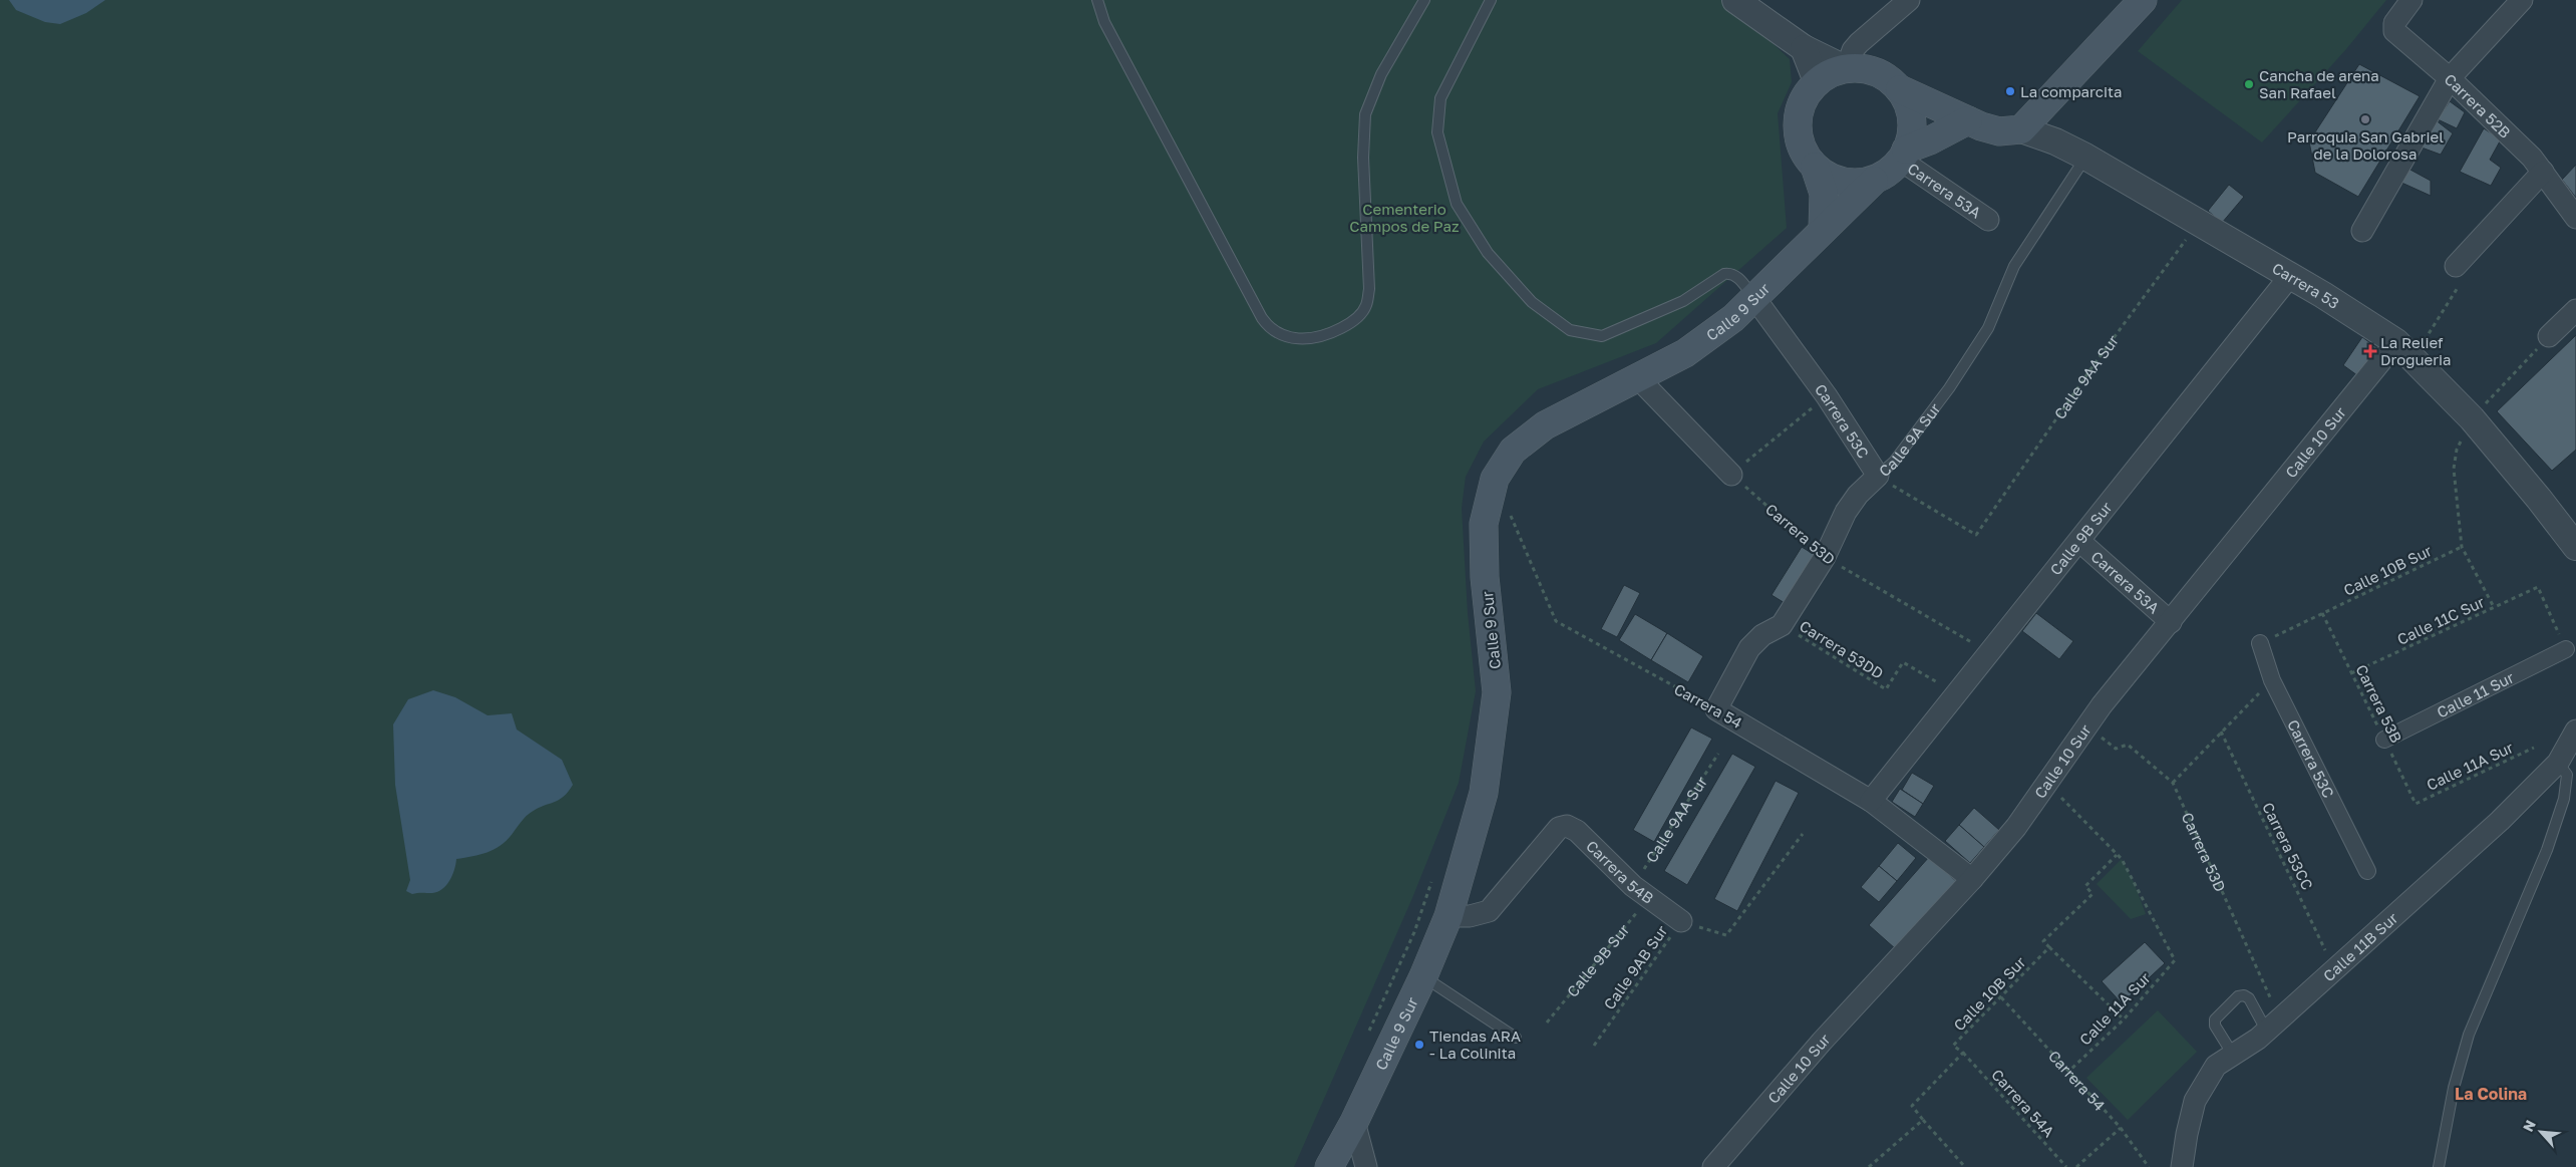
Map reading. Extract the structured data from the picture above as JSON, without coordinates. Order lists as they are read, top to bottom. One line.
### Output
{"streets":{"main road":["Carrera 53","Calle 9 Sur"],"street":["Carrera 52B","Carrera 53A","Carrera 53C","Calle 9A Sur","Calle 10 Sur","Calle 9B Sur","Calle 11 Sur","Carrera 54","Carrera 54B","Calle 11B Sur"],"path":["Calle 9AA Sur","Carrera 53D","Calle 10B Sur","Calle 11C Sur","Carrera 53DD","Carrera 53B","Calle 11A Sur","Carrera 53CC","Calle 9AB Sur","Carrera 54A"]},"crossings":[["Carrera 53A","Carrera 53"],["Carrera 53A","Calle 9 Sur"],["Carrera 53A","Calle 10 Sur"],["Carrera 53A","Calle 9B Sur"],["Carrera 53","Calle 9 Sur"],["Carrera 53","Calle 9AA Sur"],["Carrera 53","Calle 9A Sur"],["Carrera 53","Calle 10 Sur"],["Carrera 53","Calle 9B Sur"],["Calle 9 Sur","Carrera 53C"],["Calle 9 Sur","Carrera 54B"],["Calle 9AA Sur","Carrera 53C"],["Calle 9AA Sur","Calle 9A Sur"],["Calle 9AA Sur","Calle 9B Sur"],["Calle 9AA Sur","Carrera 54B"],["Carrera 53C","Calle 9A Sur"],["Carrera 53C","Calle 10B Sur"],["Calle 9A Sur","Carrera 53D"],["Calle 9A Sur","Carrera 53DD"],["Calle 9A Sur","Carrera 54"],["Calle 10 Sur","Carrera 53D"],["Calle 10 Sur","Carrera 54"],["Carrera 53D","Calle 9B Sur"],["Carrera 53D","Calle 11B Sur"],["Calle 9B Sur","Carrera 53DD"],["Calle 9B Sur","Carrera 54"],["Calle 9B Sur","Carrera 54B"],["Calle 10B Sur","Calle 11C Sur"],["Calle 10B Sur","Carrera 53B"],["Calle 10B Sur","Carrera 54"],["Calle 10B Sur","Calle 11A Sur"],["Calle 10B Sur","Carrera 54A"],["Calle 11C Sur","Calle 11 Sur"],["Calle 11C Sur","Carrera 53B"],["Calle 11 Sur","Carrera 53B"],["Carrera 53B","Calle 11A Sur"],["Carrera 54","Calle 11A Sur"],["Carrera 53CC","Calle 11B Sur"],["Carrera 54B","Calle 9AB Sur"]],"districts":["La Colina"],"parks":["Cementerio Campos de Paz"],"places":{"other":["Cancha de arena San Rafael","La comparcita","Parroquia San Gabriel de la Dolorosa","Tiendas ARA - La Colinita"],"health":["La Relief Drogueria"]},"north":"top left"}
